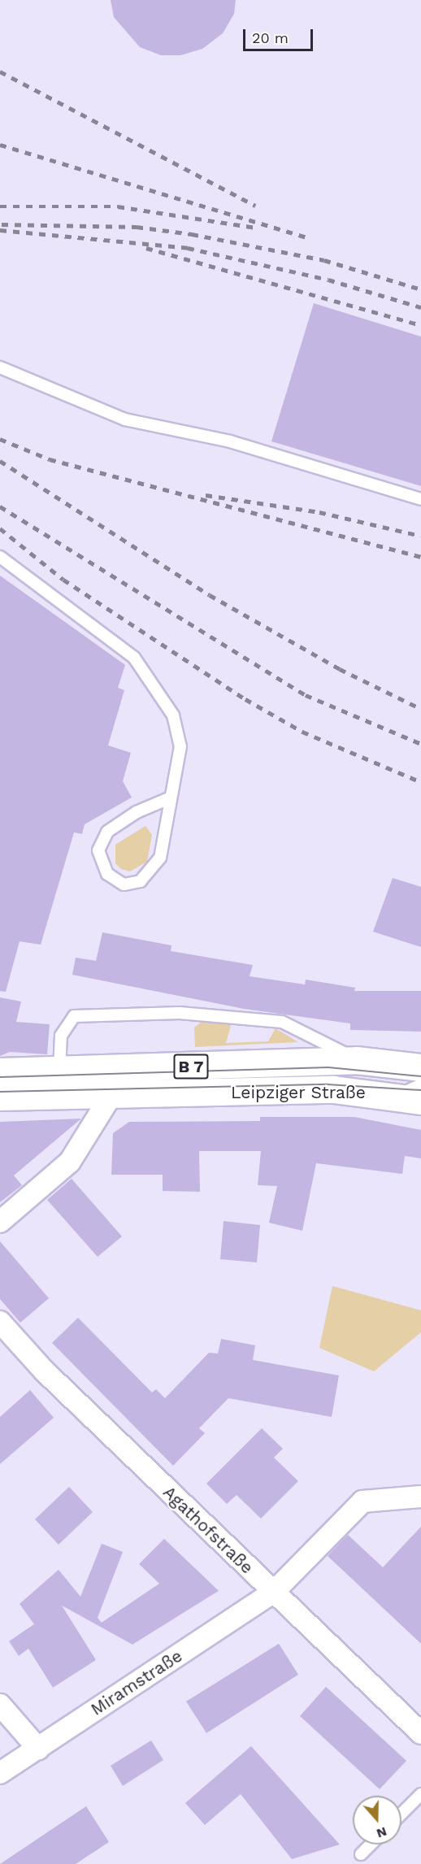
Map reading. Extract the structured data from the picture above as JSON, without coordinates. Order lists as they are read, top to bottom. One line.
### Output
{"streets":{"main road":["B 7","Leipziger Straße"],"street":["Agathofstraße","Miramstraße"]},"crossings":[["Agathofstraße","Miramstraße"]],"scale_bar":"20 m","north":"bottom"}
